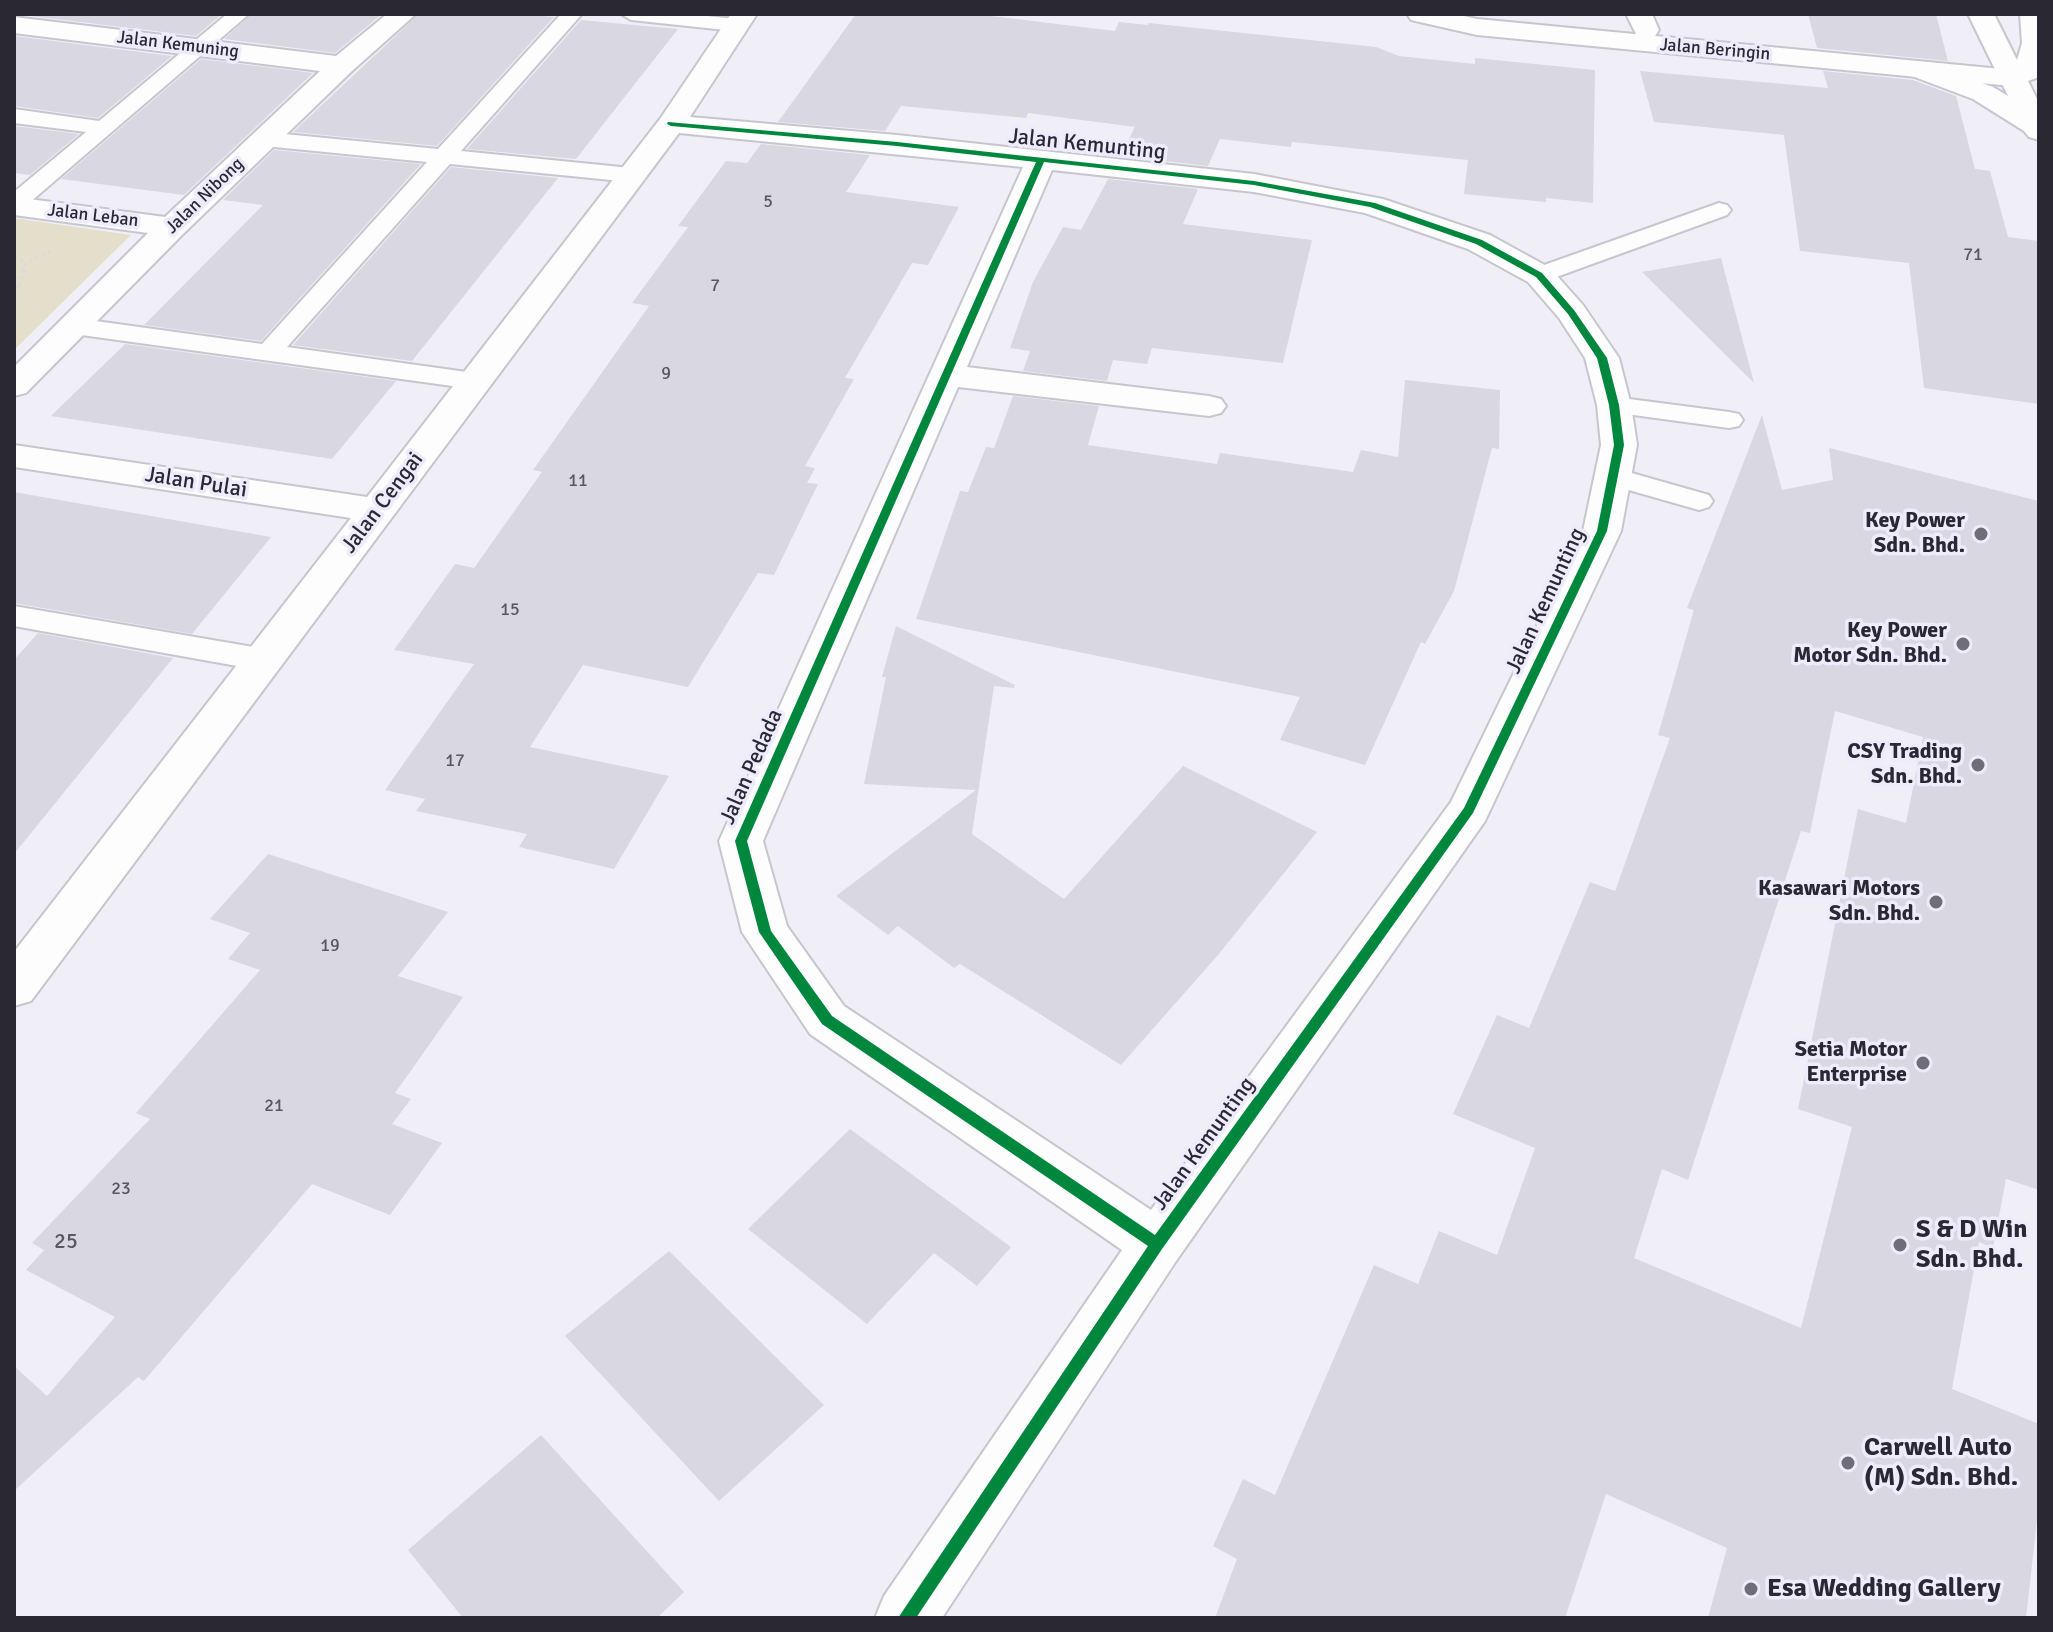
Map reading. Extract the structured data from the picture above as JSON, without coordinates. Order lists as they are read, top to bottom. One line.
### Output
{"streets":{"street":["Jalan Kemuning","Jalan Beringin","Jalan Kemunting","Jalan Nibong","Jalan Leban","Jalan Pulai","Jalan Cengai","Jalan Pedada"]},"crossings":[["Jalan Kemuning","Jalan Nibong"],["Jalan Kemunting","Jalan Cengai"],["Jalan Kemunting","Jalan Pedada"],["Jalan Nibong","Jalan Leban"],["Jalan Pulai","Jalan Cengai"]],"places":["Key Power Sdn. Bhd.","Key Power Motor Sdn. Bhd.","CSY Trading Sdn. Bhd.","Kasawari Motors Sdn. Bhd.","Setia Motor Enterprise","S & D Win Sdn. Bhd.","Carwell Auto (M) Sdn. Bhd.","Esa Wedding Gallery"],"house_numbers":["5","71","7","9","11","15","17","19","21","23","25"]}
